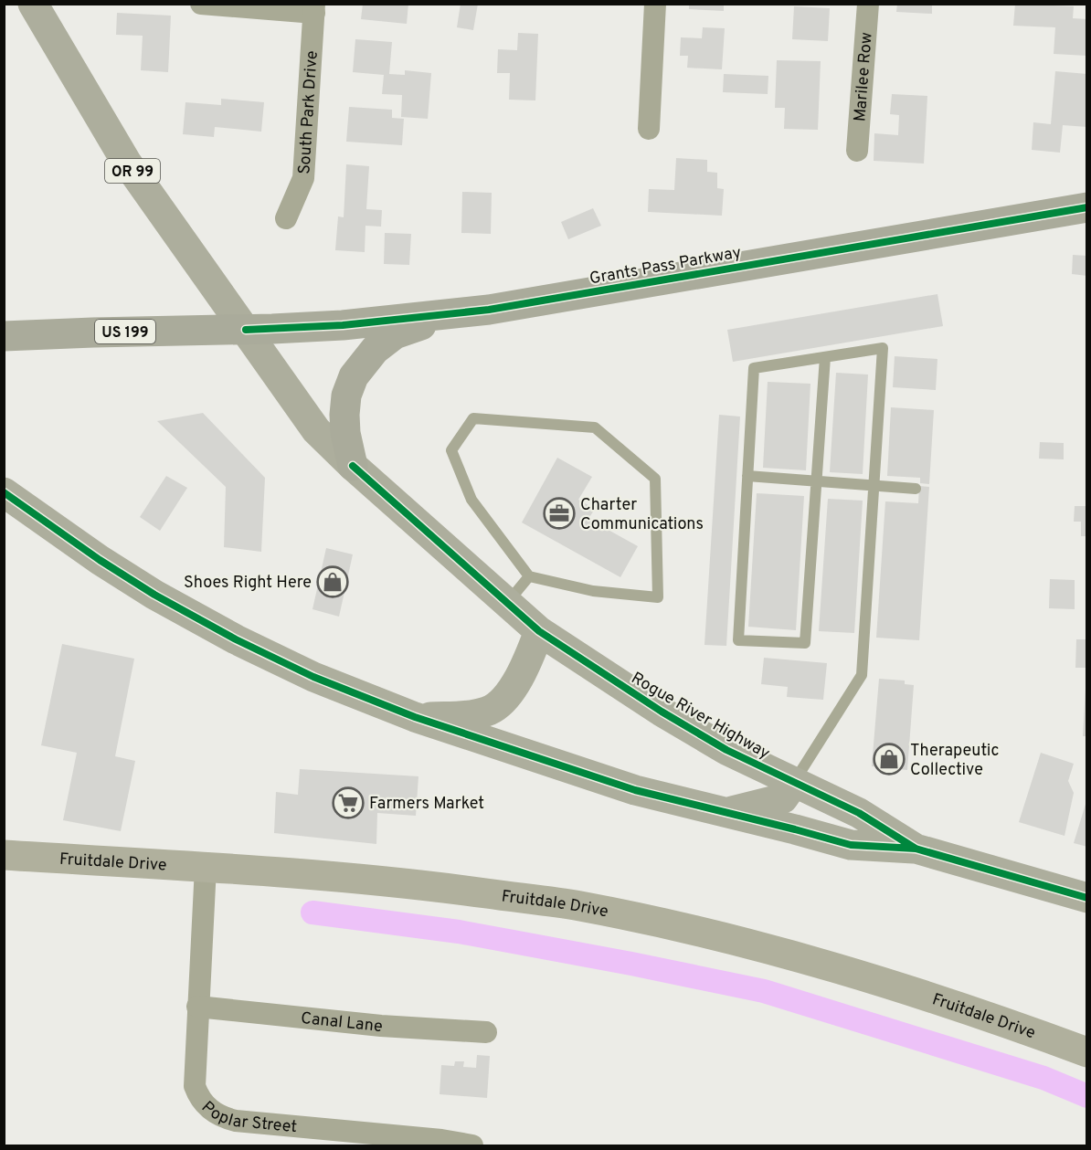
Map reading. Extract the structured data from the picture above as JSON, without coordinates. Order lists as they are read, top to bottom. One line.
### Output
{"streets":{"highway":["Grants Pass Parkway","US 199"],"main road":["OR 99","Rogue River Highway"],"street":["Marilee Row","South Park Drive","Fruitdale Drive","Canal Lane","Poplar Street"]},"crossings":[["OR 99","Rogue River Highway"],["Grants Pass Parkway","Rogue River Highway"],["Fruitdale Drive","Poplar Street"],["Canal Lane","Poplar Street"]],"places":{"office":["Charter Communications"],"shop":["Shoes Right Here","Therapeutic Collective"],"supermarket":["Farmers Market"]}}
